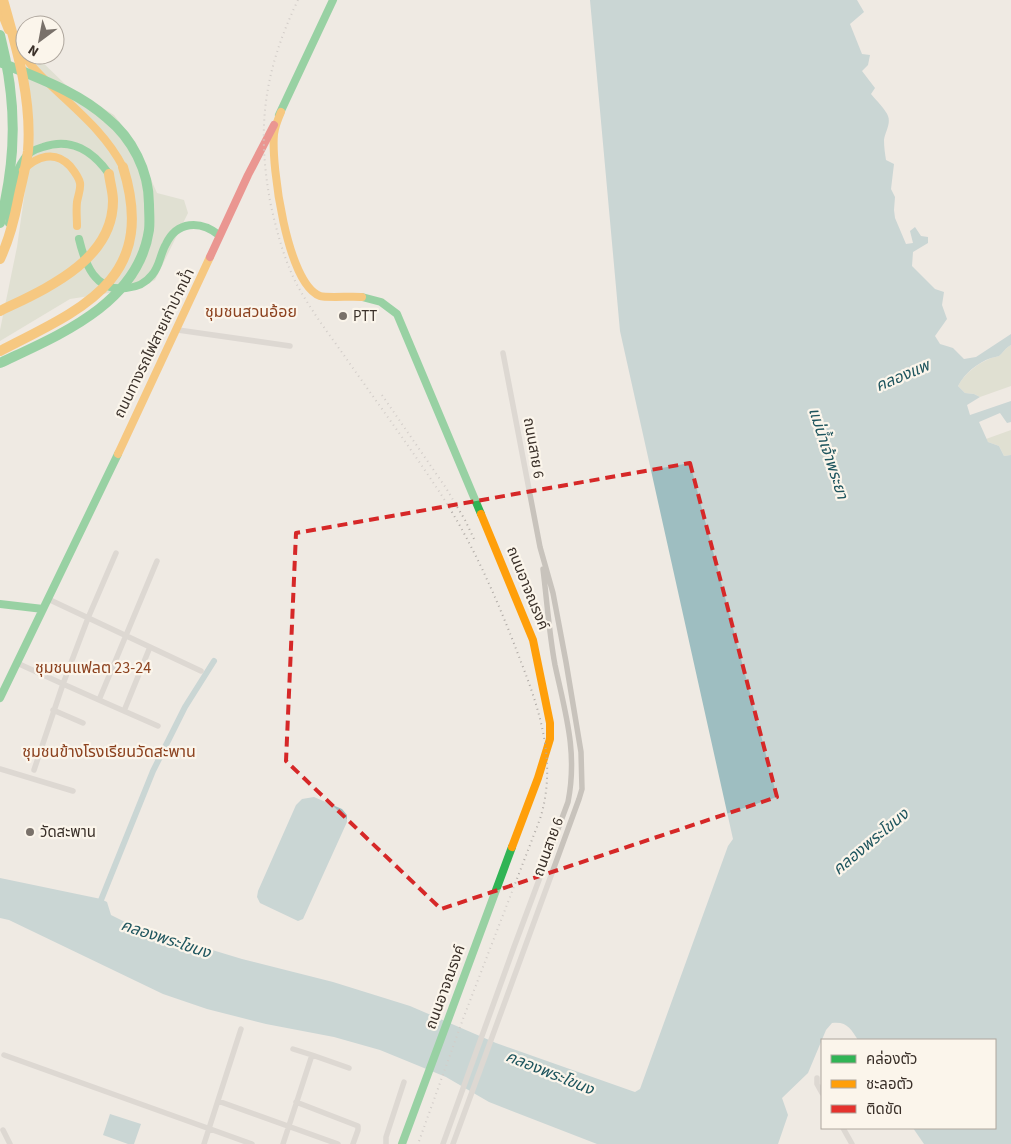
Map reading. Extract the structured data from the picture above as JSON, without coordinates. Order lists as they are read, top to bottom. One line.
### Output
{"streets":{"main road":["ถนนทางรถไฟสายเก่าปากน้ำ","ถนนอาจณรงค์"],"street":["ถนนสาย 6"]},"crossings":[["ถนนทางรถไฟสายเก่าปากน้ำ","ถนนอาจณรงค์"]],"districts":["ชุมชนสวนอ้อย","ชุมชนแฟลต 23-24","ชุมชนข้างโรงเรียนวัดสะพาน"],"water":["คลองแพ","แม่น้ำเจ้าพระยา","คลองพระโขนง"],"places":["PTT","วัดสะพาน"],"legend":["คล่องตัว","ชะลอตัว","ติดขัด"],"north":"bottom left"}
